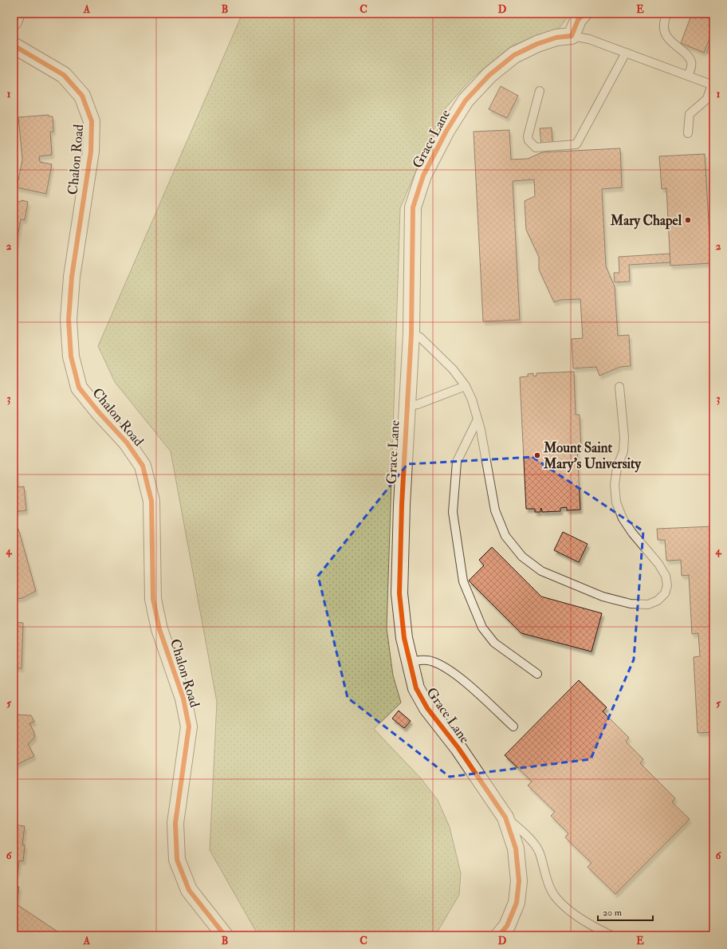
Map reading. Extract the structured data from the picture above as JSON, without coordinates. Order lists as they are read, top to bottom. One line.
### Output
{"streets":{"street":["Grace Lane","Chalon Road"]},"places":["Mary Chapel","Mount Saint Mary's University"],"scale_bar":"20 m","grid":{"columns":["A","B","C","D","E"],"rows":["1","2","3","4","5","6"]}}
